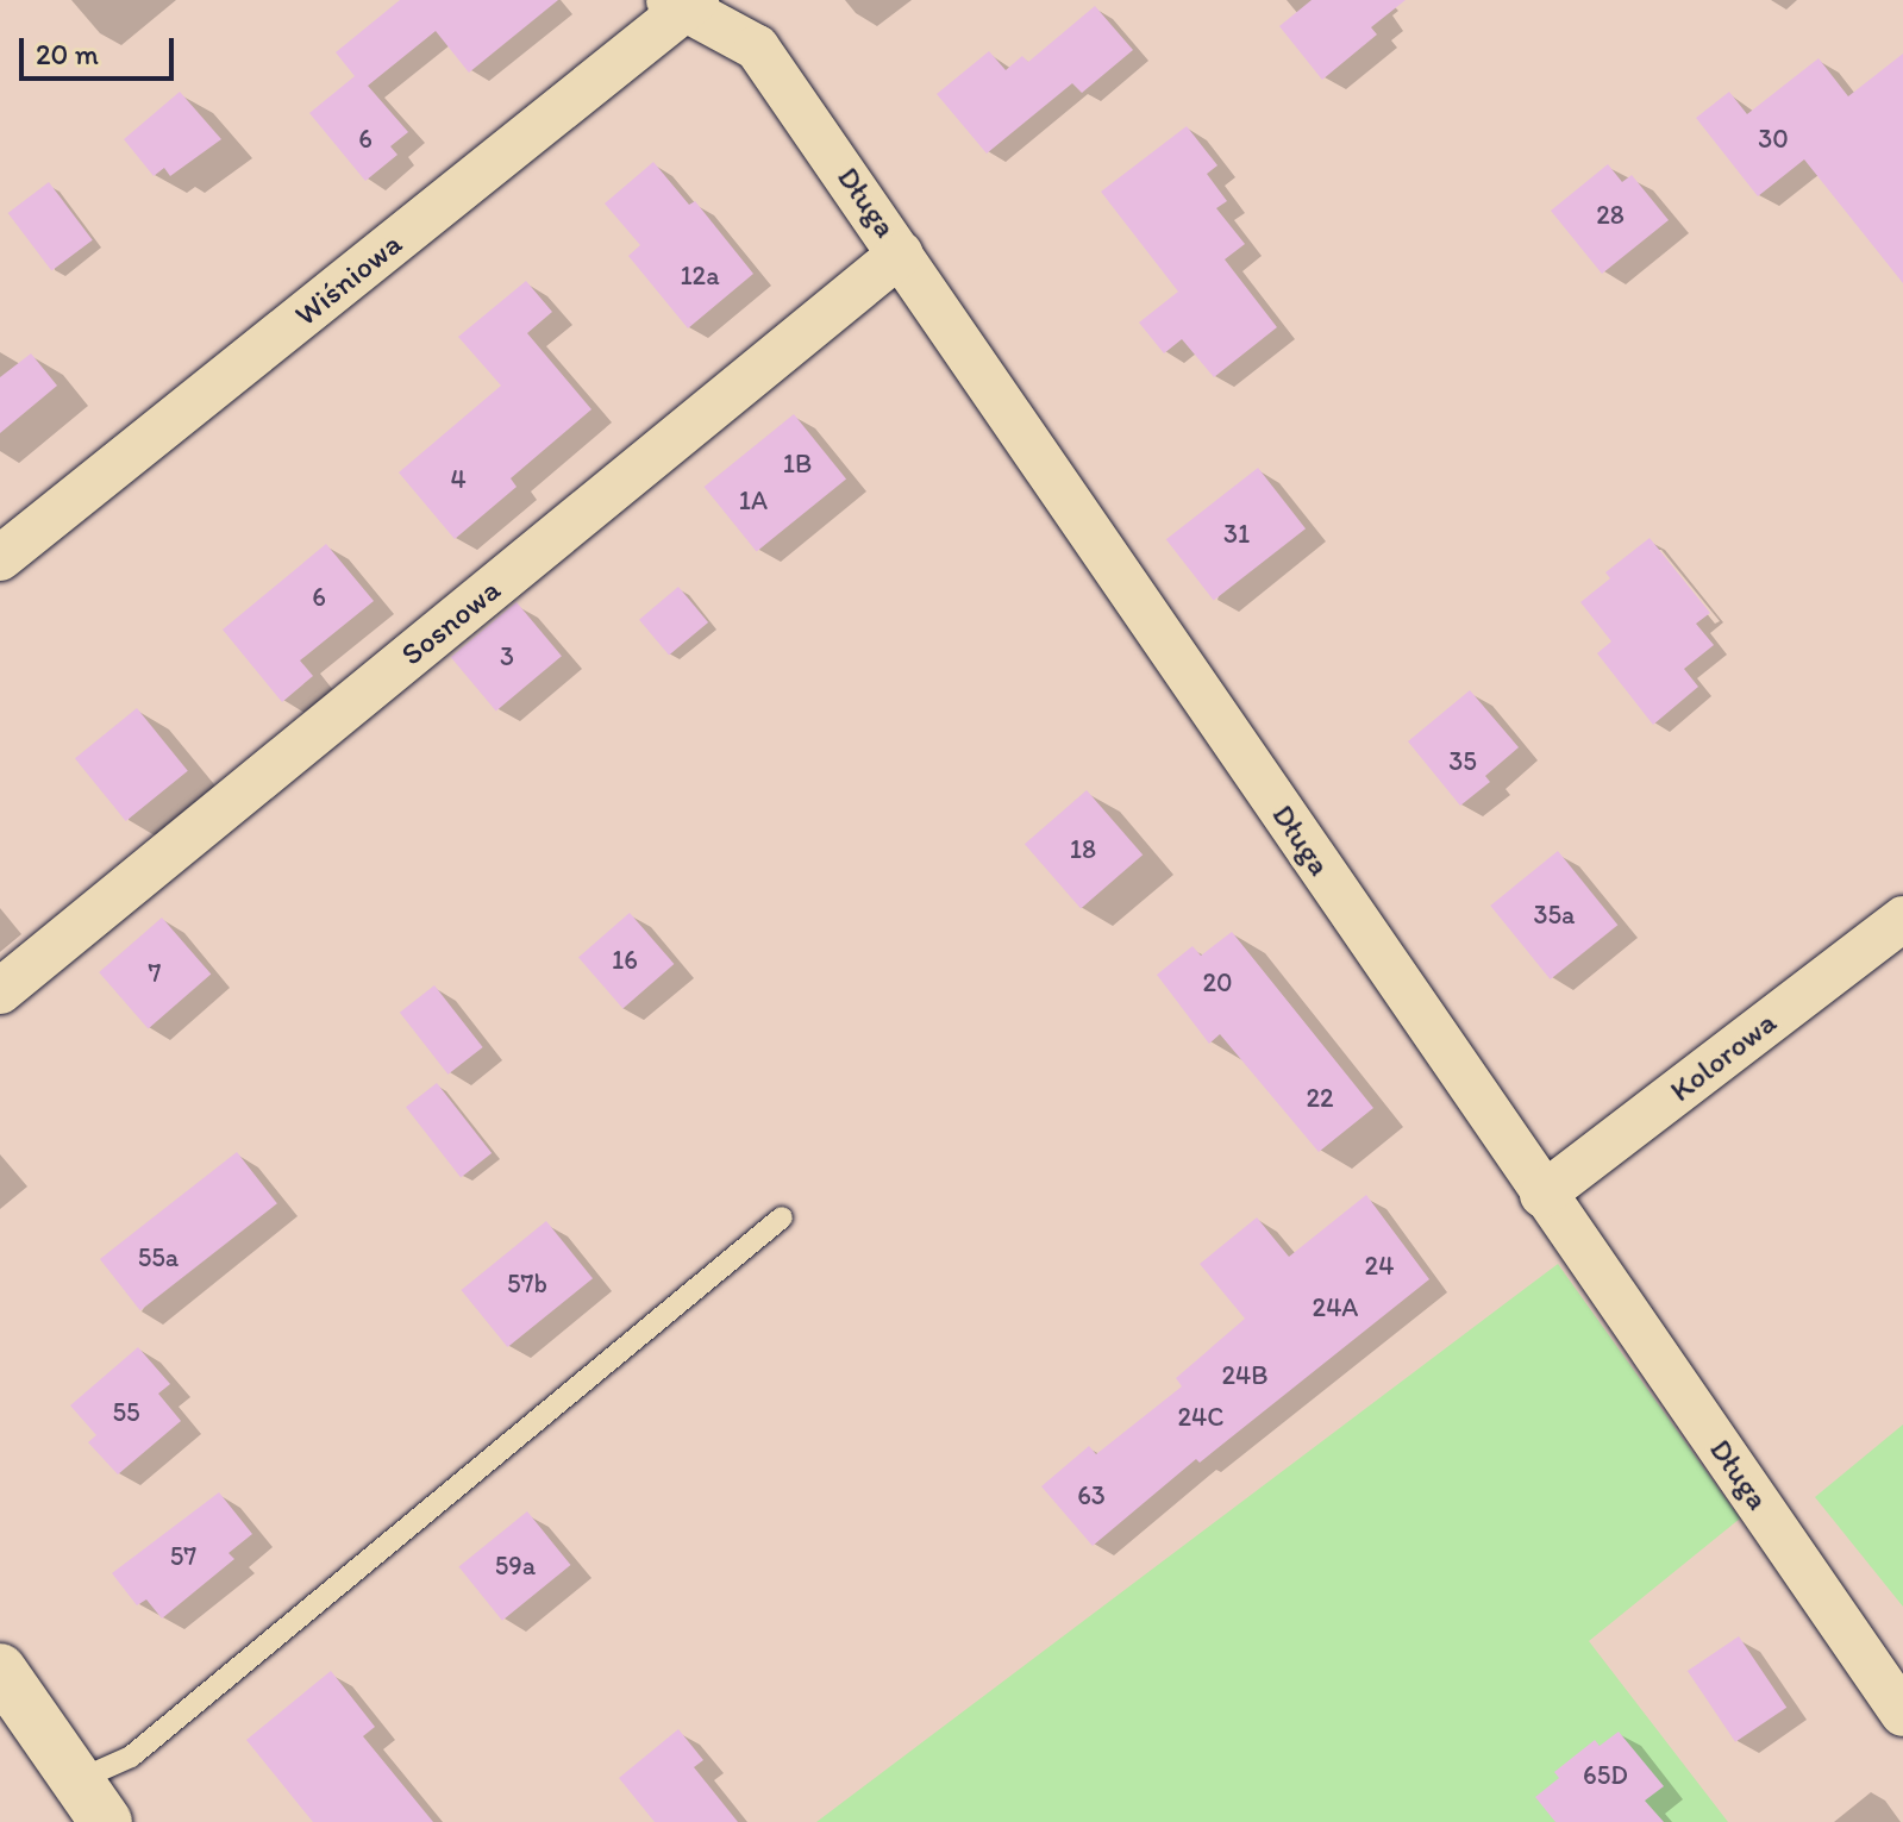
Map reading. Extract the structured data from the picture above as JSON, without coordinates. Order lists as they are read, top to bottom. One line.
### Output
{"streets":{"street":["Długa","Wiśniowa","Sosnowa","Kolorowa"]},"crossings":[["Długa","Wiśniowa"],["Długa","Sosnowa"],["Długa","Kolorowa"]],"house_numbers":["6","30","28","12a","1B","4","1A","31","6","3","35","18","35a","16","7","20","22","55a","24","57b","24A","24B","55","24C","63","57","59a","65D"],"scale_bar":"20 m"}
